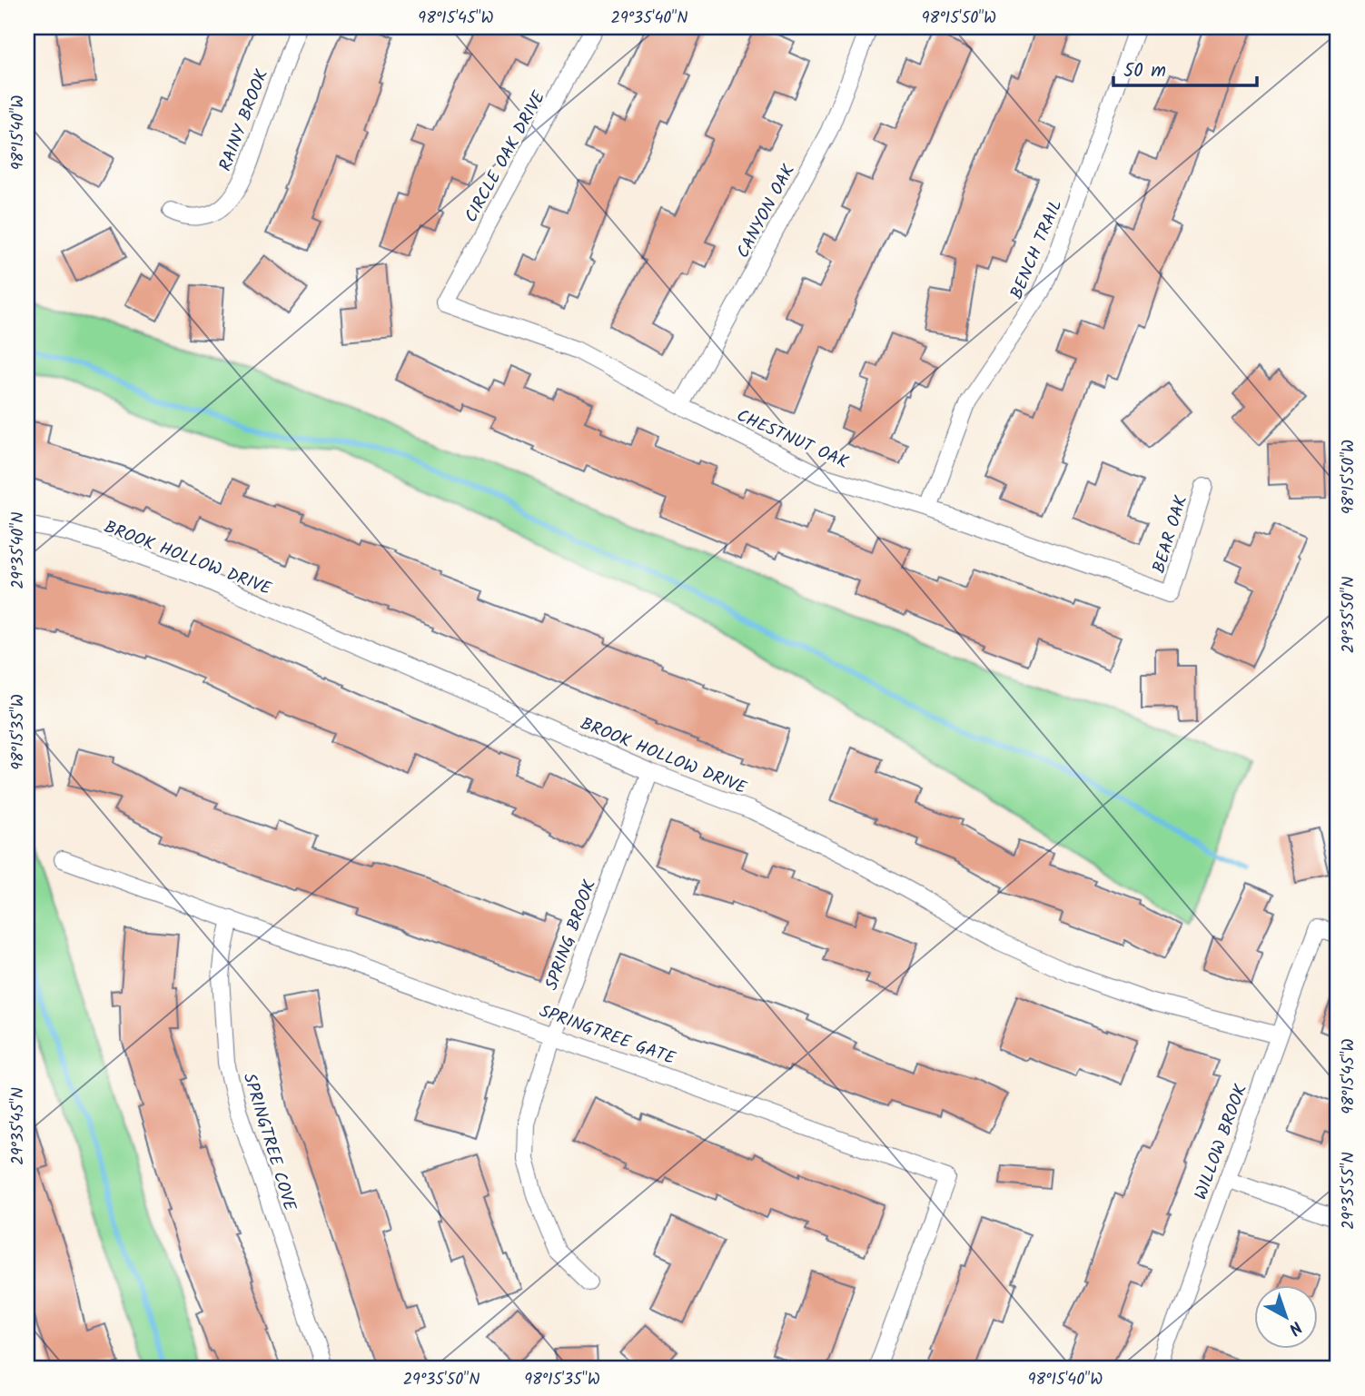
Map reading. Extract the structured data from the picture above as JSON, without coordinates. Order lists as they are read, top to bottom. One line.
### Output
{"streets":{"street":["RAINY BROOK","CIRCLE OAK DRIVE","CANYON OAK","BENCH TRAIL","CHESTNUT OAK","BEAR OAK","BROOK HOLLOW DRIVE","SPRING BROOK","SPRINGTREE GATE","SPRINGTREE COVE","WILLOW BROOK"]},"crossings":[["CIRCLE OAK DRIVE","CHESTNUT OAK"],["CANYON OAK","CHESTNUT OAK"],["BENCH TRAIL","CHESTNUT OAK"],["CHESTNUT OAK","BEAR OAK"],["BROOK HOLLOW DRIVE","SPRING BROOK"],["BROOK HOLLOW DRIVE","WILLOW BROOK"],["SPRING BROOK","SPRINGTREE GATE"],["SPRINGTREE GATE","SPRINGTREE COVE"]],"scale_bar":"50 m","north":"bottom right","coordinates":["98°15'45\"W","29°35'40\"N","98°15'50\"W","98°15'40\"W","29°35'50\"N","98°15'35\"W","29°35'45\"N","29°35'55\"N"]}
